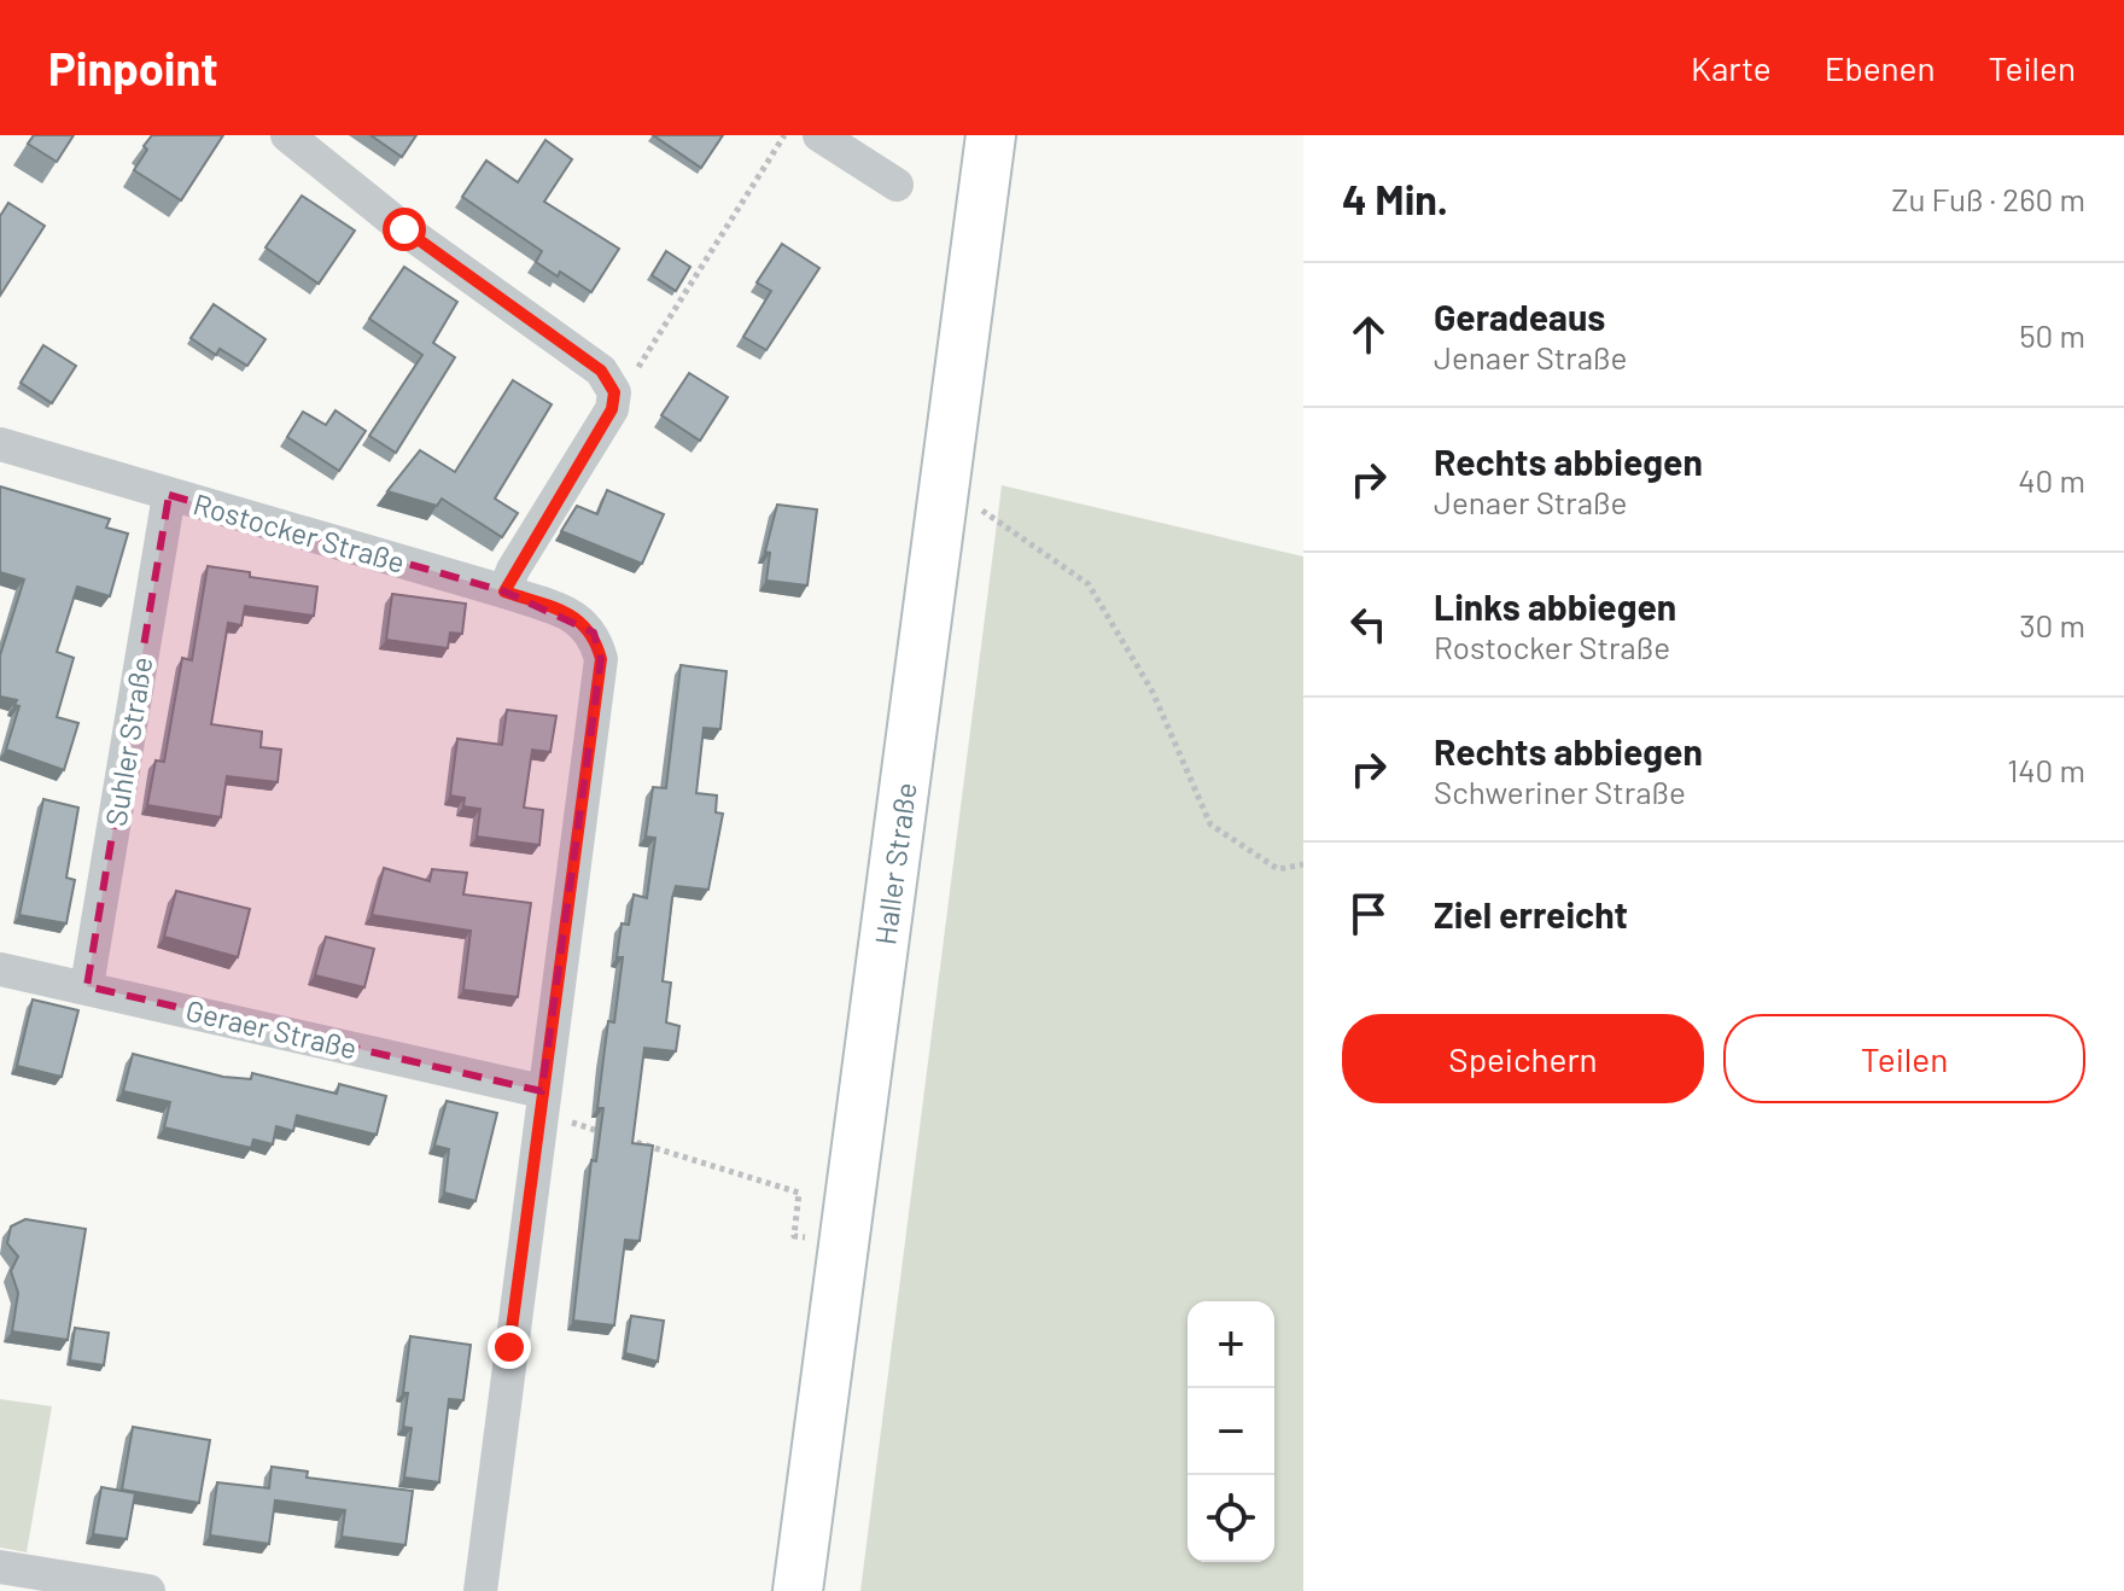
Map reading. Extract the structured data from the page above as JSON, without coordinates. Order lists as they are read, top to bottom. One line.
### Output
{"streets":{"main road":["Haller Straße"],"street":["Rostocker Straße","Suhler Straße","Geraer Straße"]},"crossings":[["Rostocker Straße","Suhler Straße"],["Rostocker Straße","Geraer Straße"],["Suhler Straße","Geraer Straße"]],"page":{"header":"Pinpoint","nav":["Karte","Ebenen","Teilen"],"heading":["4 Min.","Zu Fuß · 260 m"],"list":[["Geradeaus","Jenaer Straße","50 m"],["Rechts abbiegen","Jenaer Straße","40 m"],["Links abbiegen","Rostocker Straße","30 m"],["Rechts abbiegen","Schweriner Straße","140 m"],"Ziel erreicht"],"buttons":["Speichern","Teilen"],"map_buttons":["+","−"]}}
